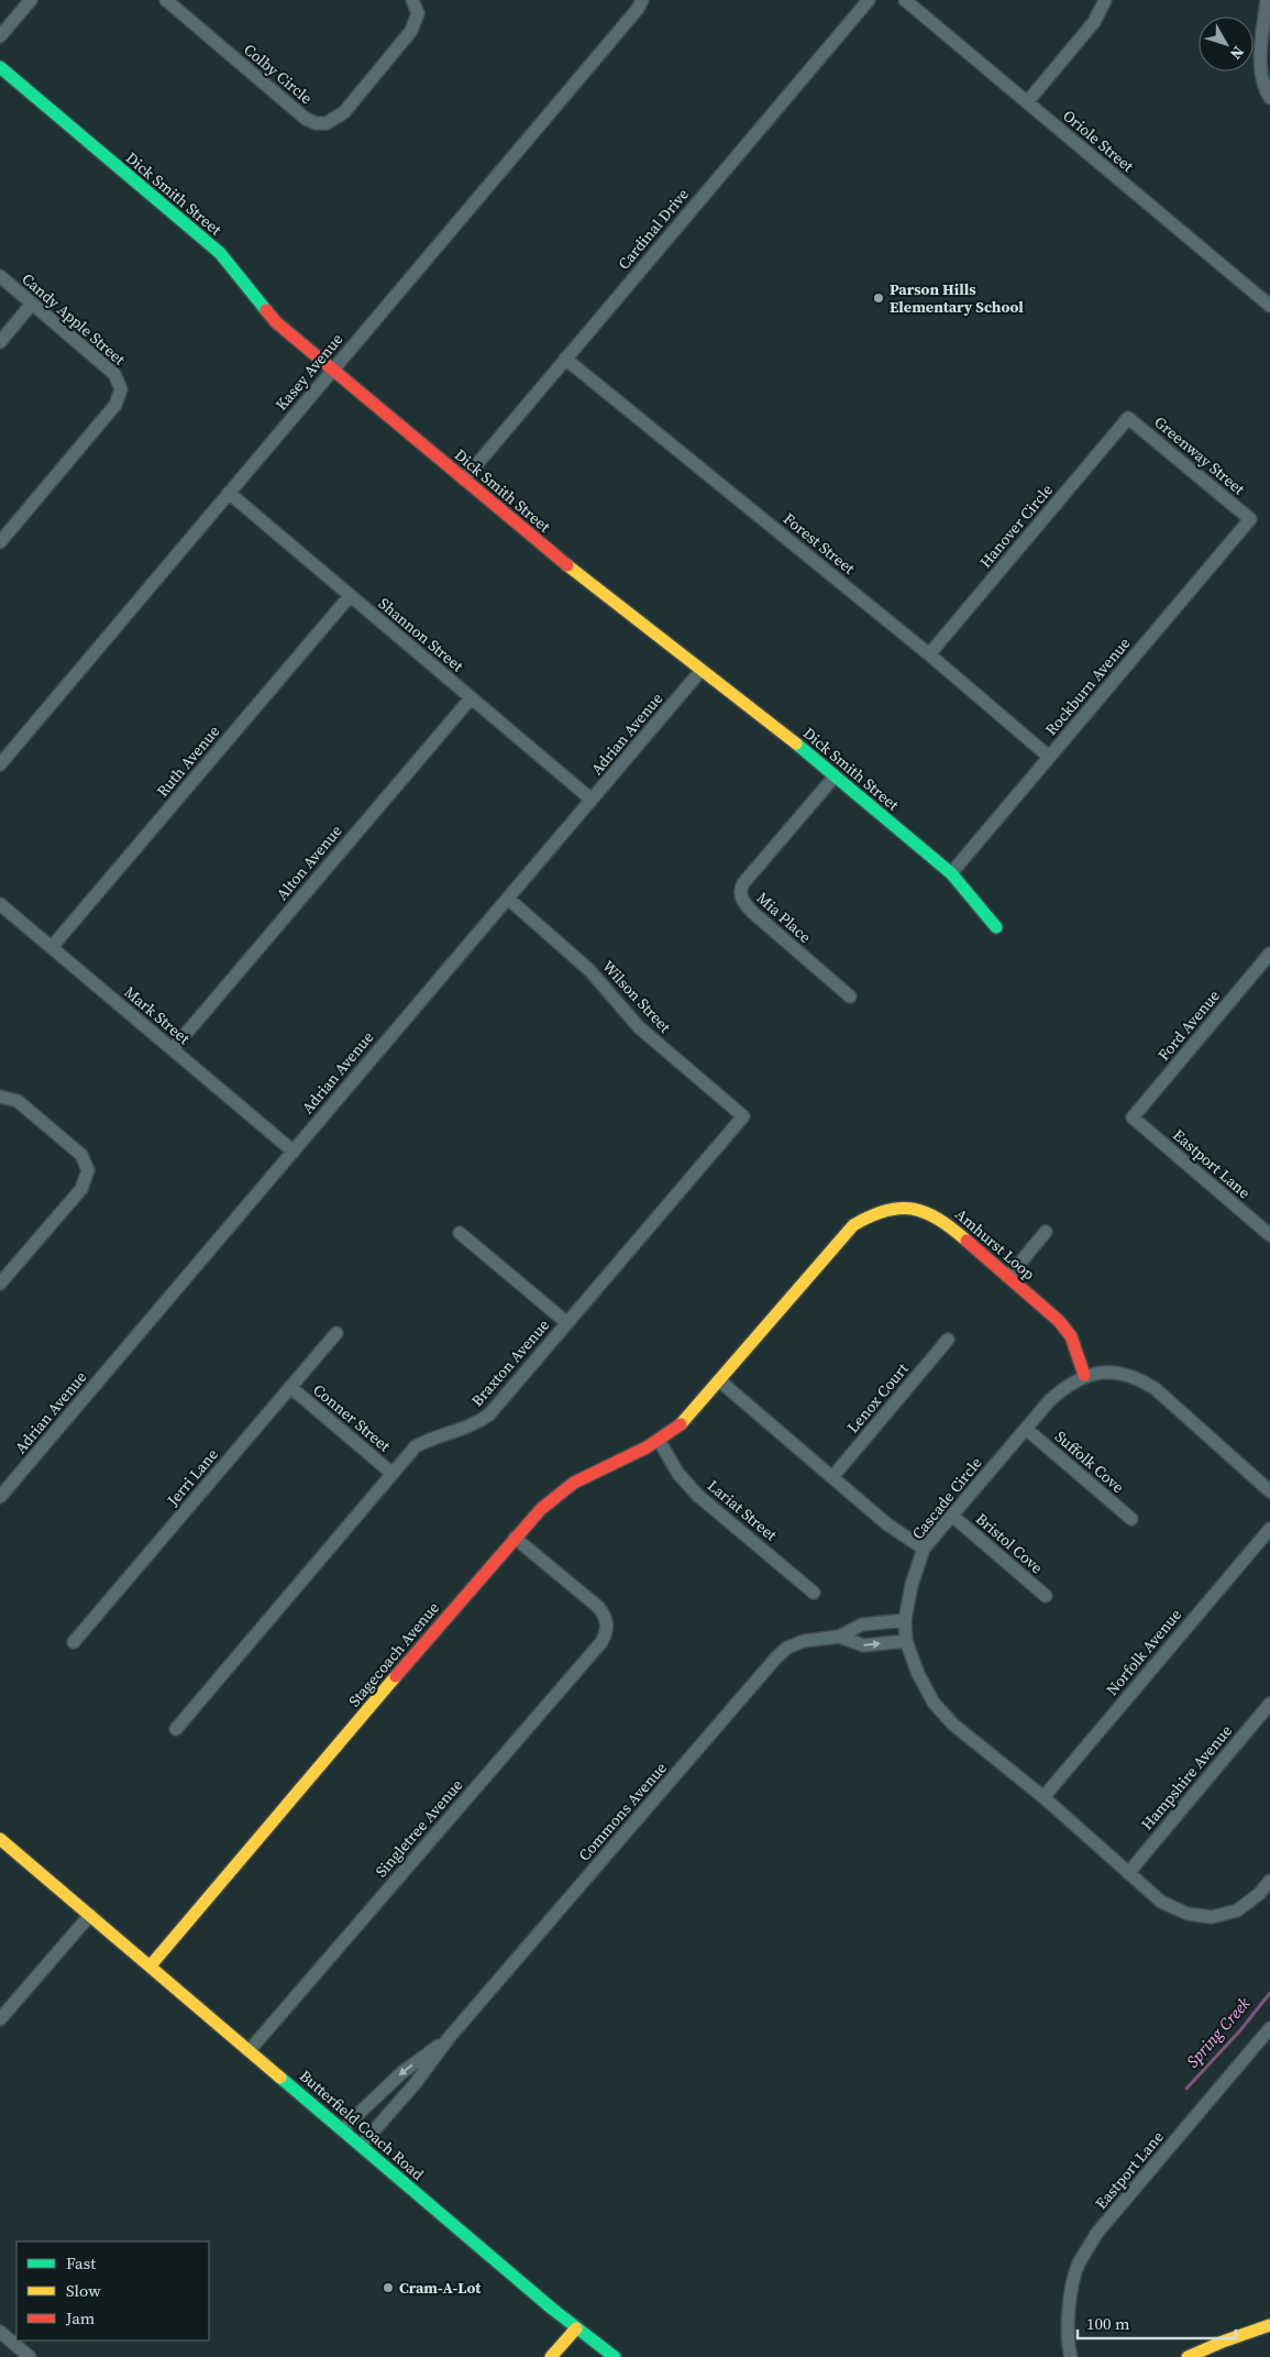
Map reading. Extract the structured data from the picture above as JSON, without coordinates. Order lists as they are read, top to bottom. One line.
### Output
{"streets":{"street":["Colby Circle","Oriole Street","Dick Smith Street","Cardinal Drive","Candy Apple Street","Kasey Avenue","Greenway Street","Hanover Circle","Forest Street","Shannon Street","Rockburn Avenue","Adrian Avenue","Ruth Avenue","Alton Avenue","Mia Place","Wilson Street","Mark Street","Ford Avenue","Eastport Lane","Amhurst Loop","Braxton Avenue","Lenox Court","Conner Street","Suffolk Cove","Jerri Lane","Cascade Circle","Lariat Street","Bristol Cove","Norfolk Avenue","Stagecoach Avenue","Hampshire Avenue","Commons Avenue","Singletree Avenue","Butterfield Coach Road"]},"crossings":[["Dick Smith Street","Cardinal Drive"],["Dick Smith Street","Kasey Avenue"],["Dick Smith Street","Rockburn Avenue"],["Dick Smith Street","Adrian Avenue"],["Dick Smith Street","Mia Place"],["Cardinal Drive","Forest Street"],["Kasey Avenue","Shannon Street"],["Greenway Street","Hanover Circle"],["Greenway Street","Rockburn Avenue"],["Hanover Circle","Forest Street"],["Forest Street","Rockburn Avenue"],["Shannon Street","Adrian Avenue"],["Shannon Street","Ruth Avenue"],["Shannon Street","Alton Avenue"],["Adrian Avenue","Wilson Street"],["Adrian Avenue","Mark Street"],["Ruth Avenue","Mark Street"],["Alton Avenue","Mark Street"],["Wilson Street","Braxton Avenue"],["Ford Avenue","Eastport Lane"],["Amhurst Loop","Cascade Circle"],["Amhurst Loop","Stagecoach Avenue"],["Braxton Avenue","Conner Street"],["Conner Street","Jerri Lane"],["Suffolk Cove","Cascade Circle"],["Cascade Circle","Bristol Cove"],["Cascade Circle","Norfolk Avenue"],["Cascade Circle","Hampshire Avenue"],["Cascade Circle","Commons Avenue"],["Lariat Street","Stagecoach Avenue"],["Stagecoach Avenue","Singletree Avenue"],["Stagecoach Avenue","Butterfield Coach Road"],["Commons Avenue","Butterfield Coach Road"],["Singletree Avenue","Butterfield Coach Road"]],"water":["Spring Creek"],"places":["Parson Hills Elementary School","Cram-A-Lot"],"legend":["Fast","Slow","Jam"],"scale_bar":"100 m","north":"bottom right"}
